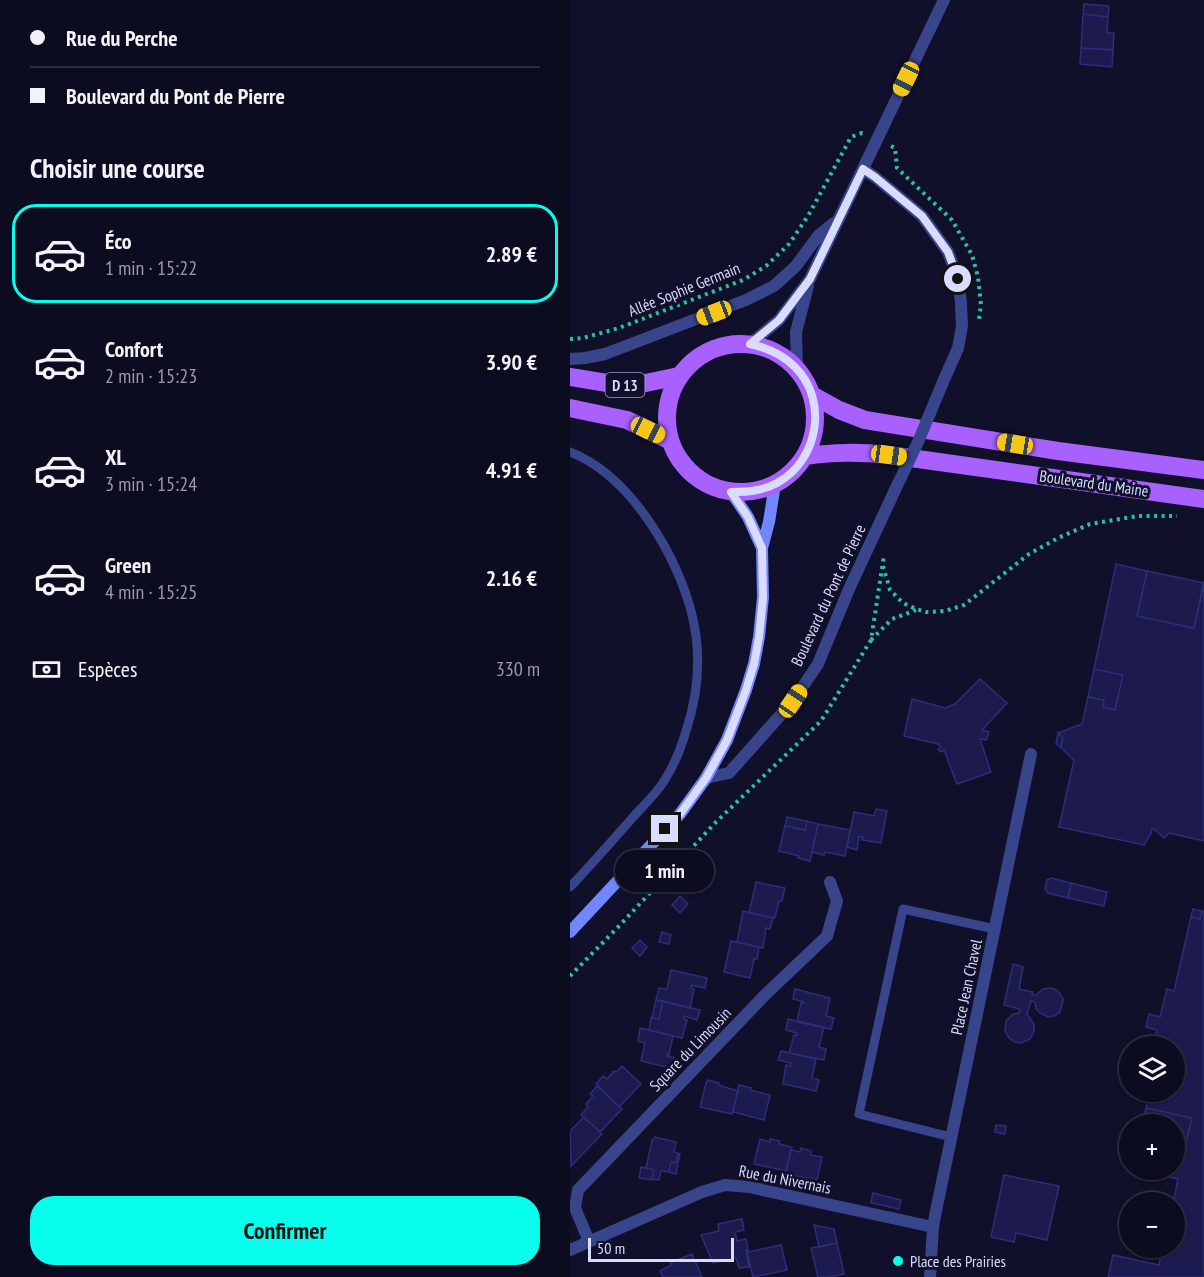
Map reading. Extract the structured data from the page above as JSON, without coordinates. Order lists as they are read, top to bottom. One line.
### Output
{"streets":{"main road":["D 13","Boulevard du Maine"],"street":["Boulevard du Pont de Pierre","Place Jean Chavel","Square du Limousin","Rue du Nivernais"],"path":["Allée Sophie Germain"]},"crossings":[["D 13","Boulevard du Maine"],["Place Jean Chavel","Rue du Nivernais"],["Square du Limousin","Rue du Nivernais"]],"places":["Place des Prairies"],"scale_bar":"50 m","page":{"banner":["Rue du Perche","Boulevard du Pont de Pierre"],"heading":"Choisir une course","list":[{"name":"Éco","note":"1 min · 15:22","value":"2.89 €"},{"name":"Confort","note":"2 min · 15:23","value":"3.90 €"},{"name":"XL","note":"3 min · 15:24","value":"4.91 €"},{"name":"Green","note":"4 min · 15:25","value":"2.16 €"}],"pay":["Espèces","330 m"],"bubble":"1 min","map_buttons":["+","−"],"buttons":"Confirmer","scale":"50 m"}}
